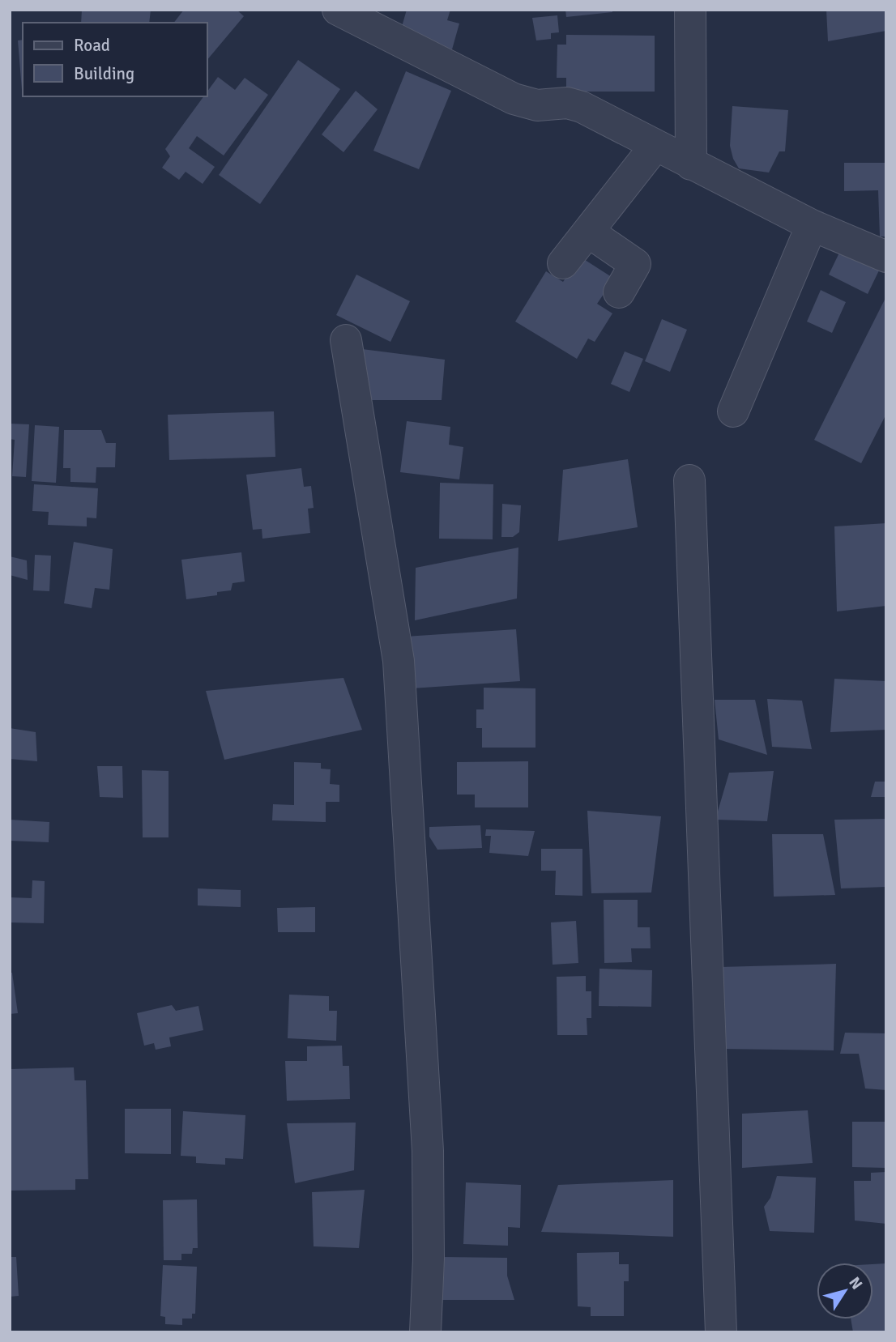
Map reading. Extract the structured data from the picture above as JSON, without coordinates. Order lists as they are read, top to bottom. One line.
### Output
{"legend":["Road","Building"],"north":"top right"}
